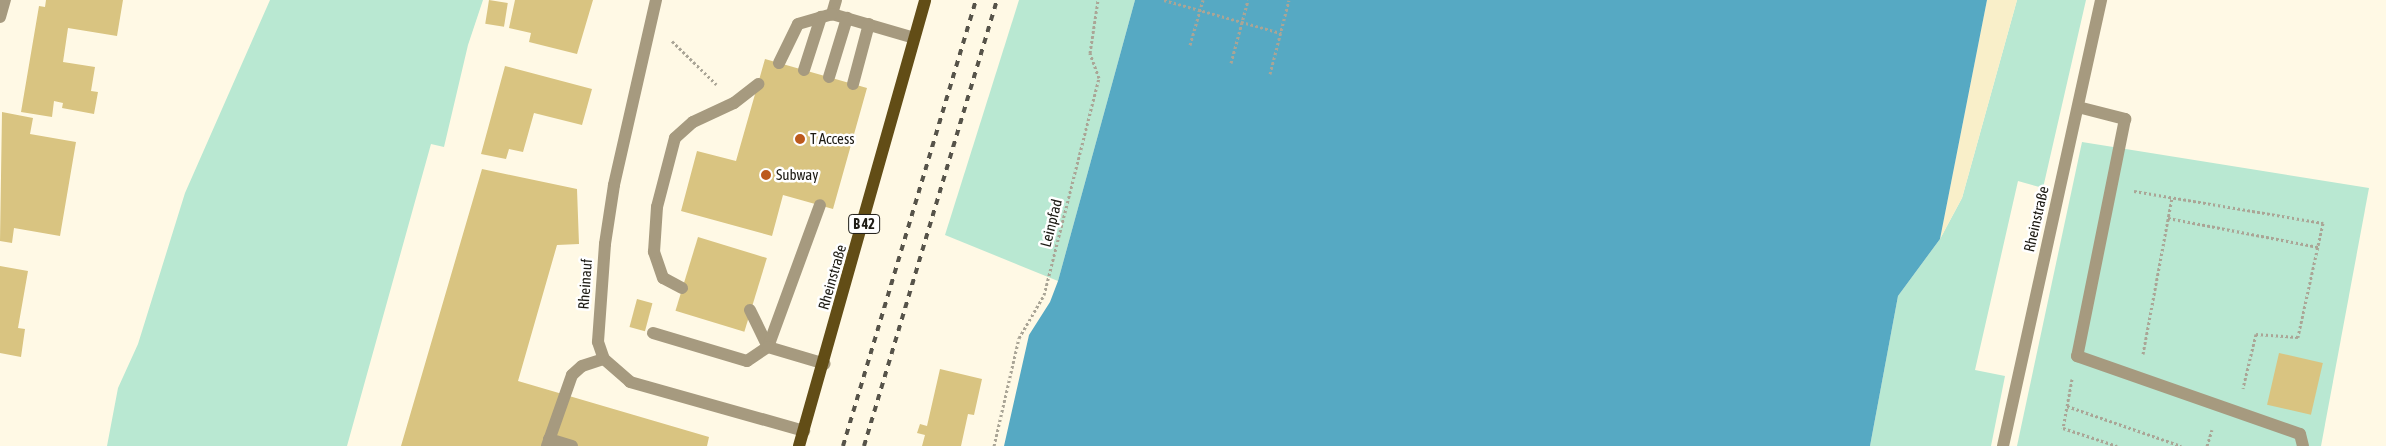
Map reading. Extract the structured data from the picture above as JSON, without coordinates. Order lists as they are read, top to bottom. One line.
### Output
{"streets":{"main road":["Rheinstraße","B 42"],"street":["Rheinauf"],"path":["Leinpfad"]},"places":["T Access","Subway"]}
